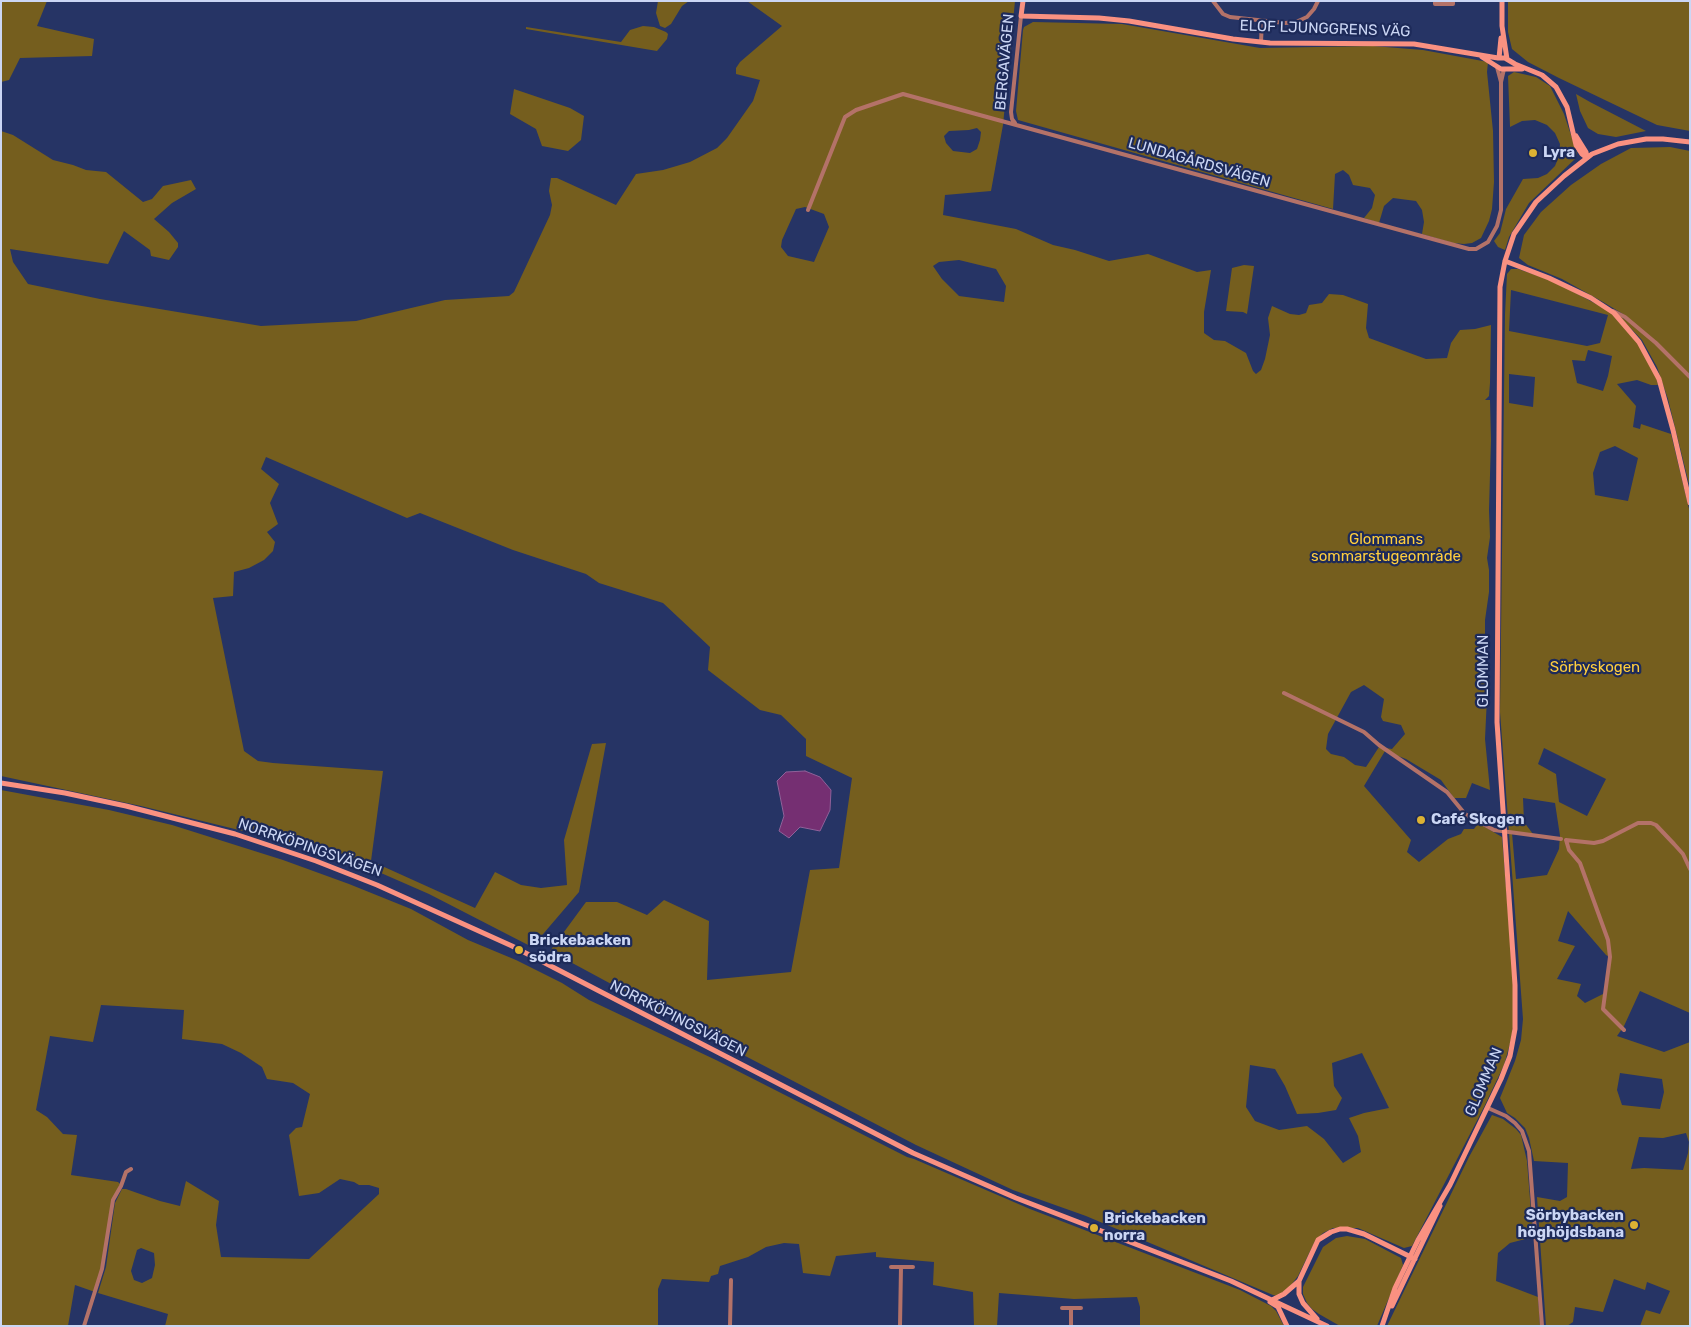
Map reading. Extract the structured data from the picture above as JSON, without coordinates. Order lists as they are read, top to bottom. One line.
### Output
{"streets":{"main road":["ELOF LJUNGGRENS VÄG","BERGAVÄGEN","GLOMMAN","NORRKÖPINGSVÄGEN"],"street":["LUNDAGÅRDSVÄGEN"]},"crossings":[["ELOF LJUNGGRENS VÄG","BERGAVÄGEN"],["ELOF LJUNGGRENS VÄG","LUNDAGÅRDSVÄGEN"],["BERGAVÄGEN","LUNDAGÅRDSVÄGEN"]],"parks":["Glommans sommarstugeområde","Sörbyskogen"],"places":["Lyra","Café Skogen","Brickebacken södra","Sörbybacken höghöjdsbana","Brickebacken norra"]}
